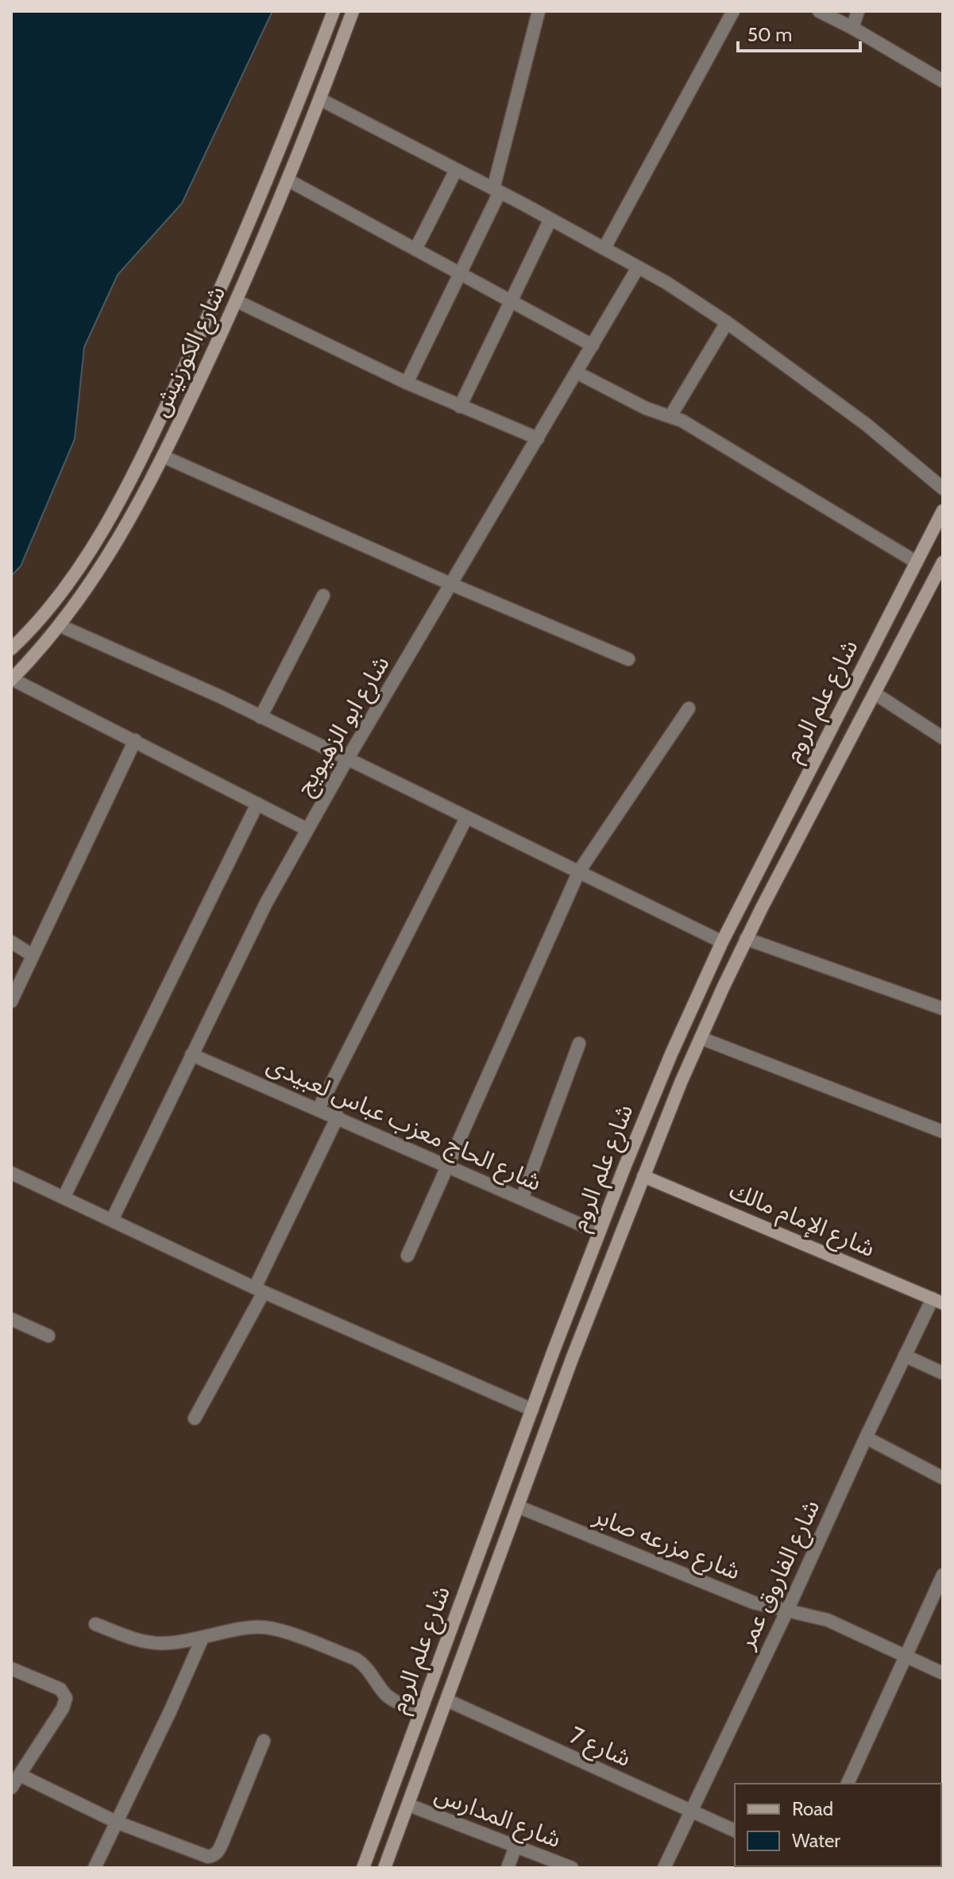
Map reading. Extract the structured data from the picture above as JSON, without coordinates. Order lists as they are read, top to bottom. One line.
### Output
{"streets":{"street":["شارع الكورنيش","شارع علم الروم","شارع ابو الزهيويج","شارع الحاج معزب عباس لعبيدى","شارع الإمام مالك","شارع مزرعه صابر","شارع الفاروق عمر","شارع 7","شارع المدارس"]},"crossings":[["شارع علم الروم","شارع الحاج معزب عباس لعبيدى"],["شارع علم الروم","شارع الإمام مالك"],["شارع علم الروم","شارع مزرعه صابر"],["شارع علم الروم","شارع 7"],["شارع علم الروم","شارع المدارس"],["شارع ابو الزهيويج","شارع الحاج معزب عباس لعبيدى"],["شارع الإمام مالك","شارع الفاروق عمر"],["شارع مزرعه صابر","شارع الفاروق عمر"],["شارع الفاروق عمر","شارع 7"]],"legend":["Road","Water"],"scale_bar":"50 m"}
